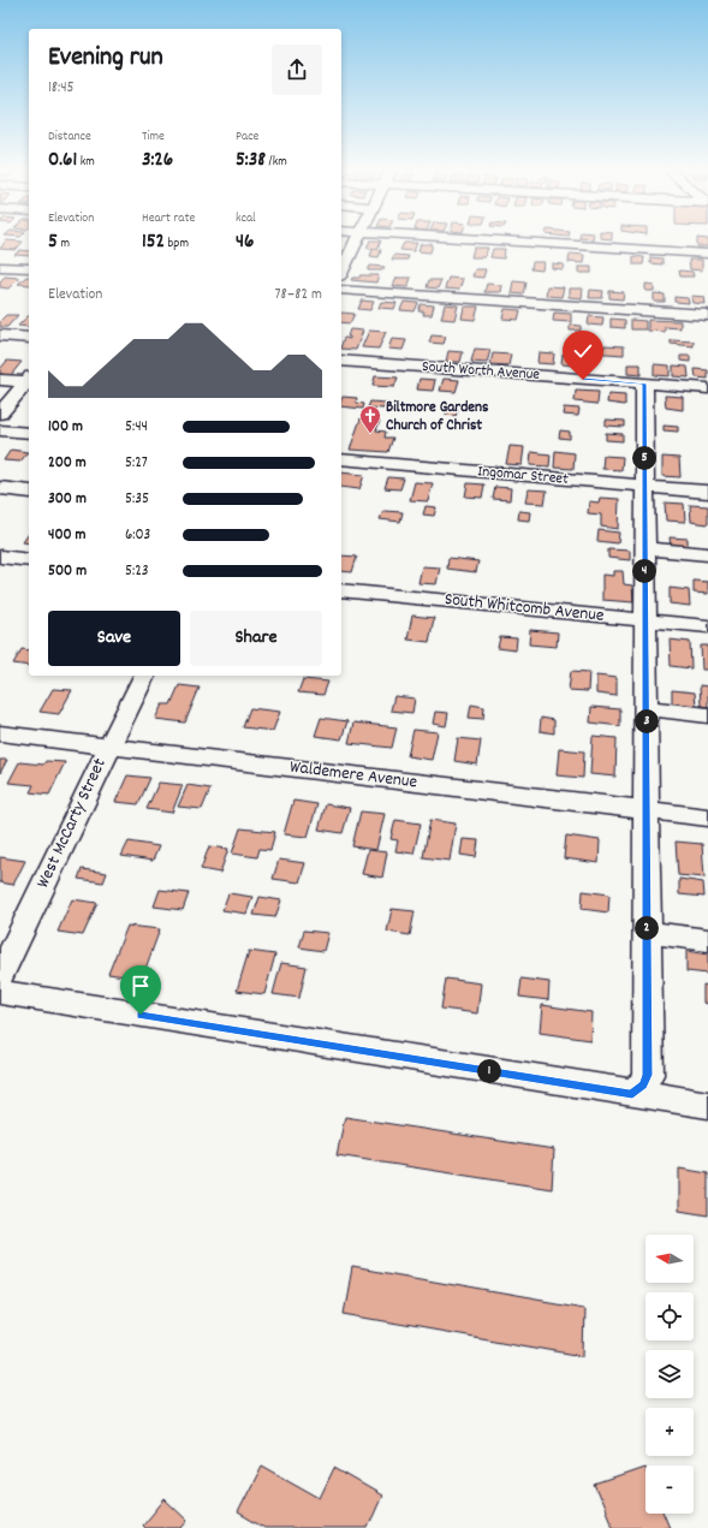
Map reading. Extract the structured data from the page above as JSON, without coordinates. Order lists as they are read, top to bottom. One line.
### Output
{"streets":{"street":["South Worth Avenue","Ingomar Street","South Whitcomb Avenue","Waldemere Avenue","West McCarty Street"]},"crossings":[["Waldemere Avenue","West McCarty Street"]],"places":{"church":["Biltmore Gardens Church of Christ"]},"north":"left","page":{"heading":["Evening run","18:45"],"stats":[["Distance","0.61 km"],["Time","3:26"],["Pace","5:38 /km"],["Elevation","5 m"],["Heart rate","152 bpm"],["kcal","46"]],"chart":["Elevation","78–82 m"],"list":[{"name":"100 m","note":"5:44"},{"name":"200 m","note":"5:27"},{"name":"300 m","note":"5:35"},{"name":"400 m","note":"6:03"},{"name":"500 m","note":"5:23"}],"pins":["5","4","3","2","1"],"buttons":["Save","Share"],"map_buttons":["+","−"]}}
